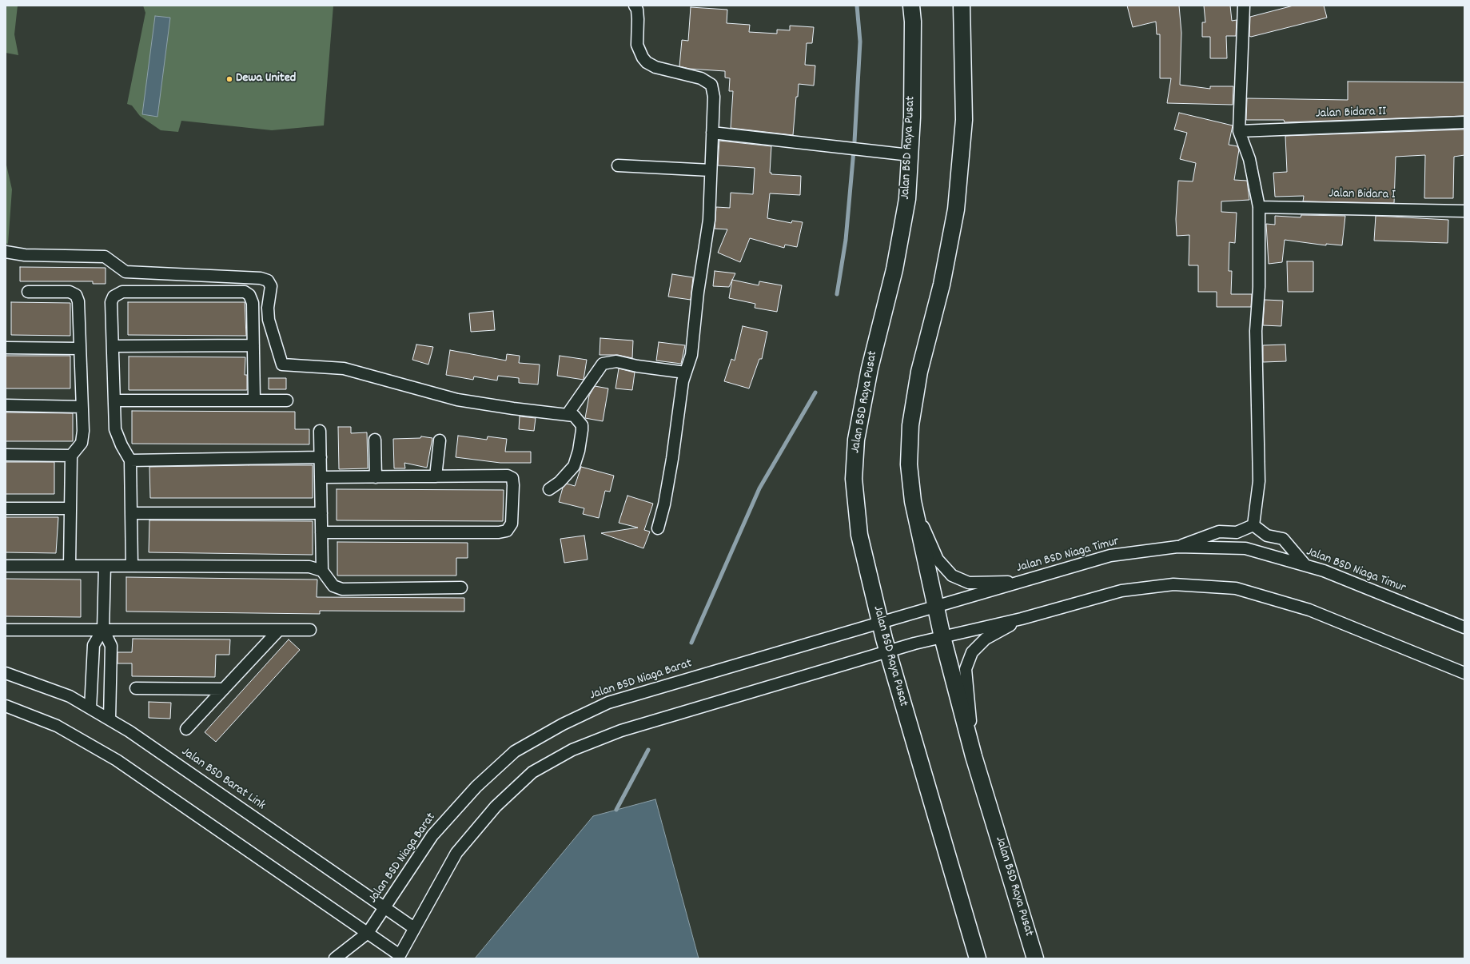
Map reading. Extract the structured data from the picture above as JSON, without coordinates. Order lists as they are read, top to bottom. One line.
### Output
{"streets":{"main road":["Jalan BSD Raya Pusat"],"street":["Jalan Bidara II","Jalan Bidara I","Jalan BSD Niaga Timur","Jalan BSD Niaga Barat","Jalan BSD Barat Link"]},"crossings":[["Jalan BSD Raya Pusat","Jalan BSD Niaga Timur"],["Jalan BSD Raya Pusat","Jalan BSD Niaga Barat"],["Jalan BSD Niaga Timur","Jalan BSD Niaga Barat"],["Jalan BSD Niaga Barat","Jalan BSD Barat Link"]],"places":["Dewa United"]}
